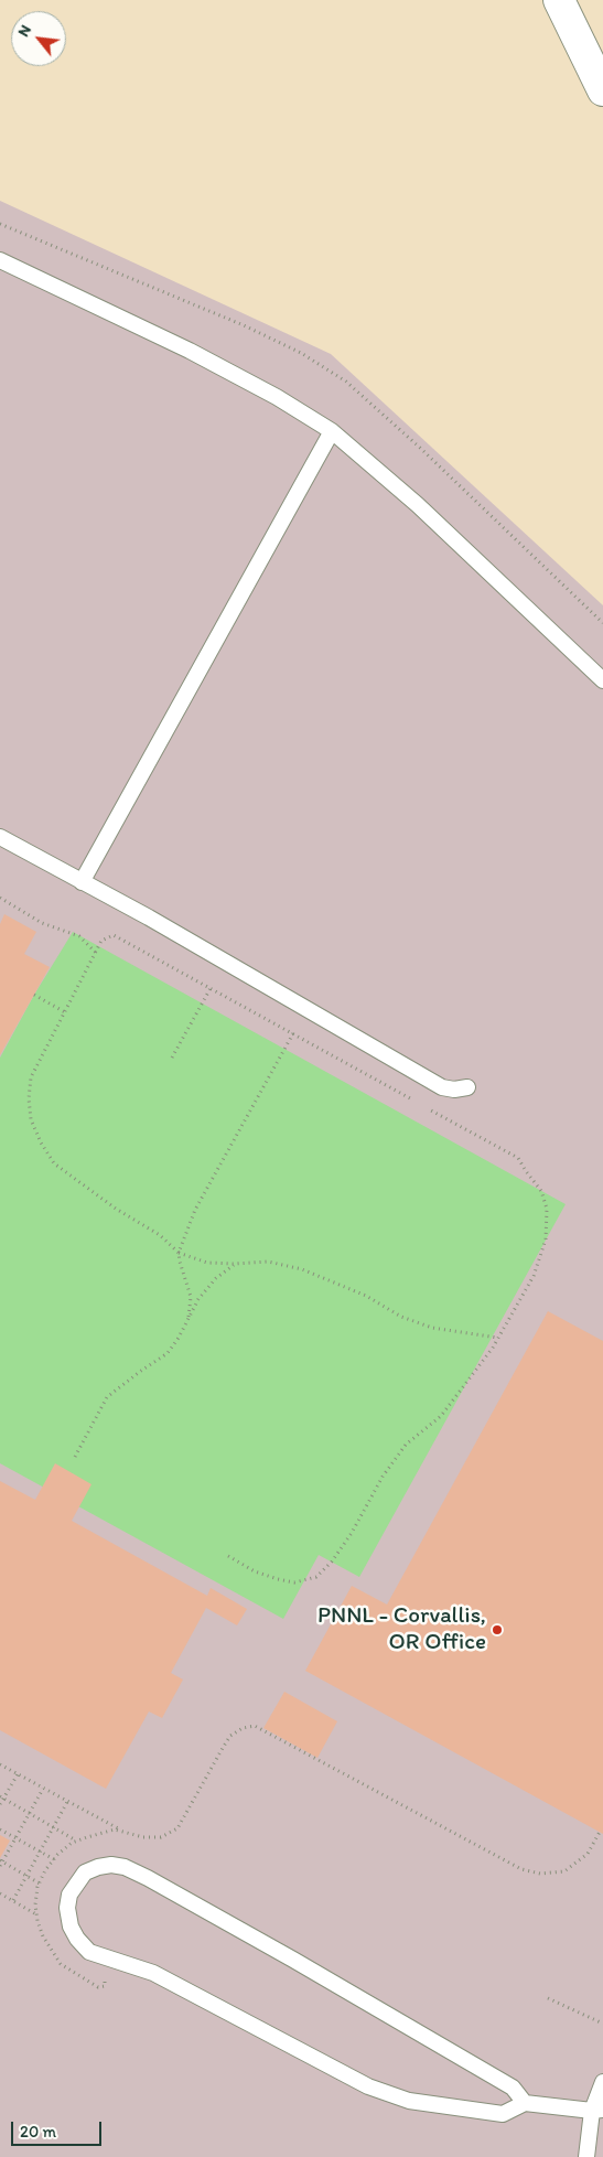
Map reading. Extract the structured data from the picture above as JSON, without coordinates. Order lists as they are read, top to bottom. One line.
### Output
{"places":["PNNL - Corvallis, OR Office"],"scale_bar":"20 m","north":"top left"}
